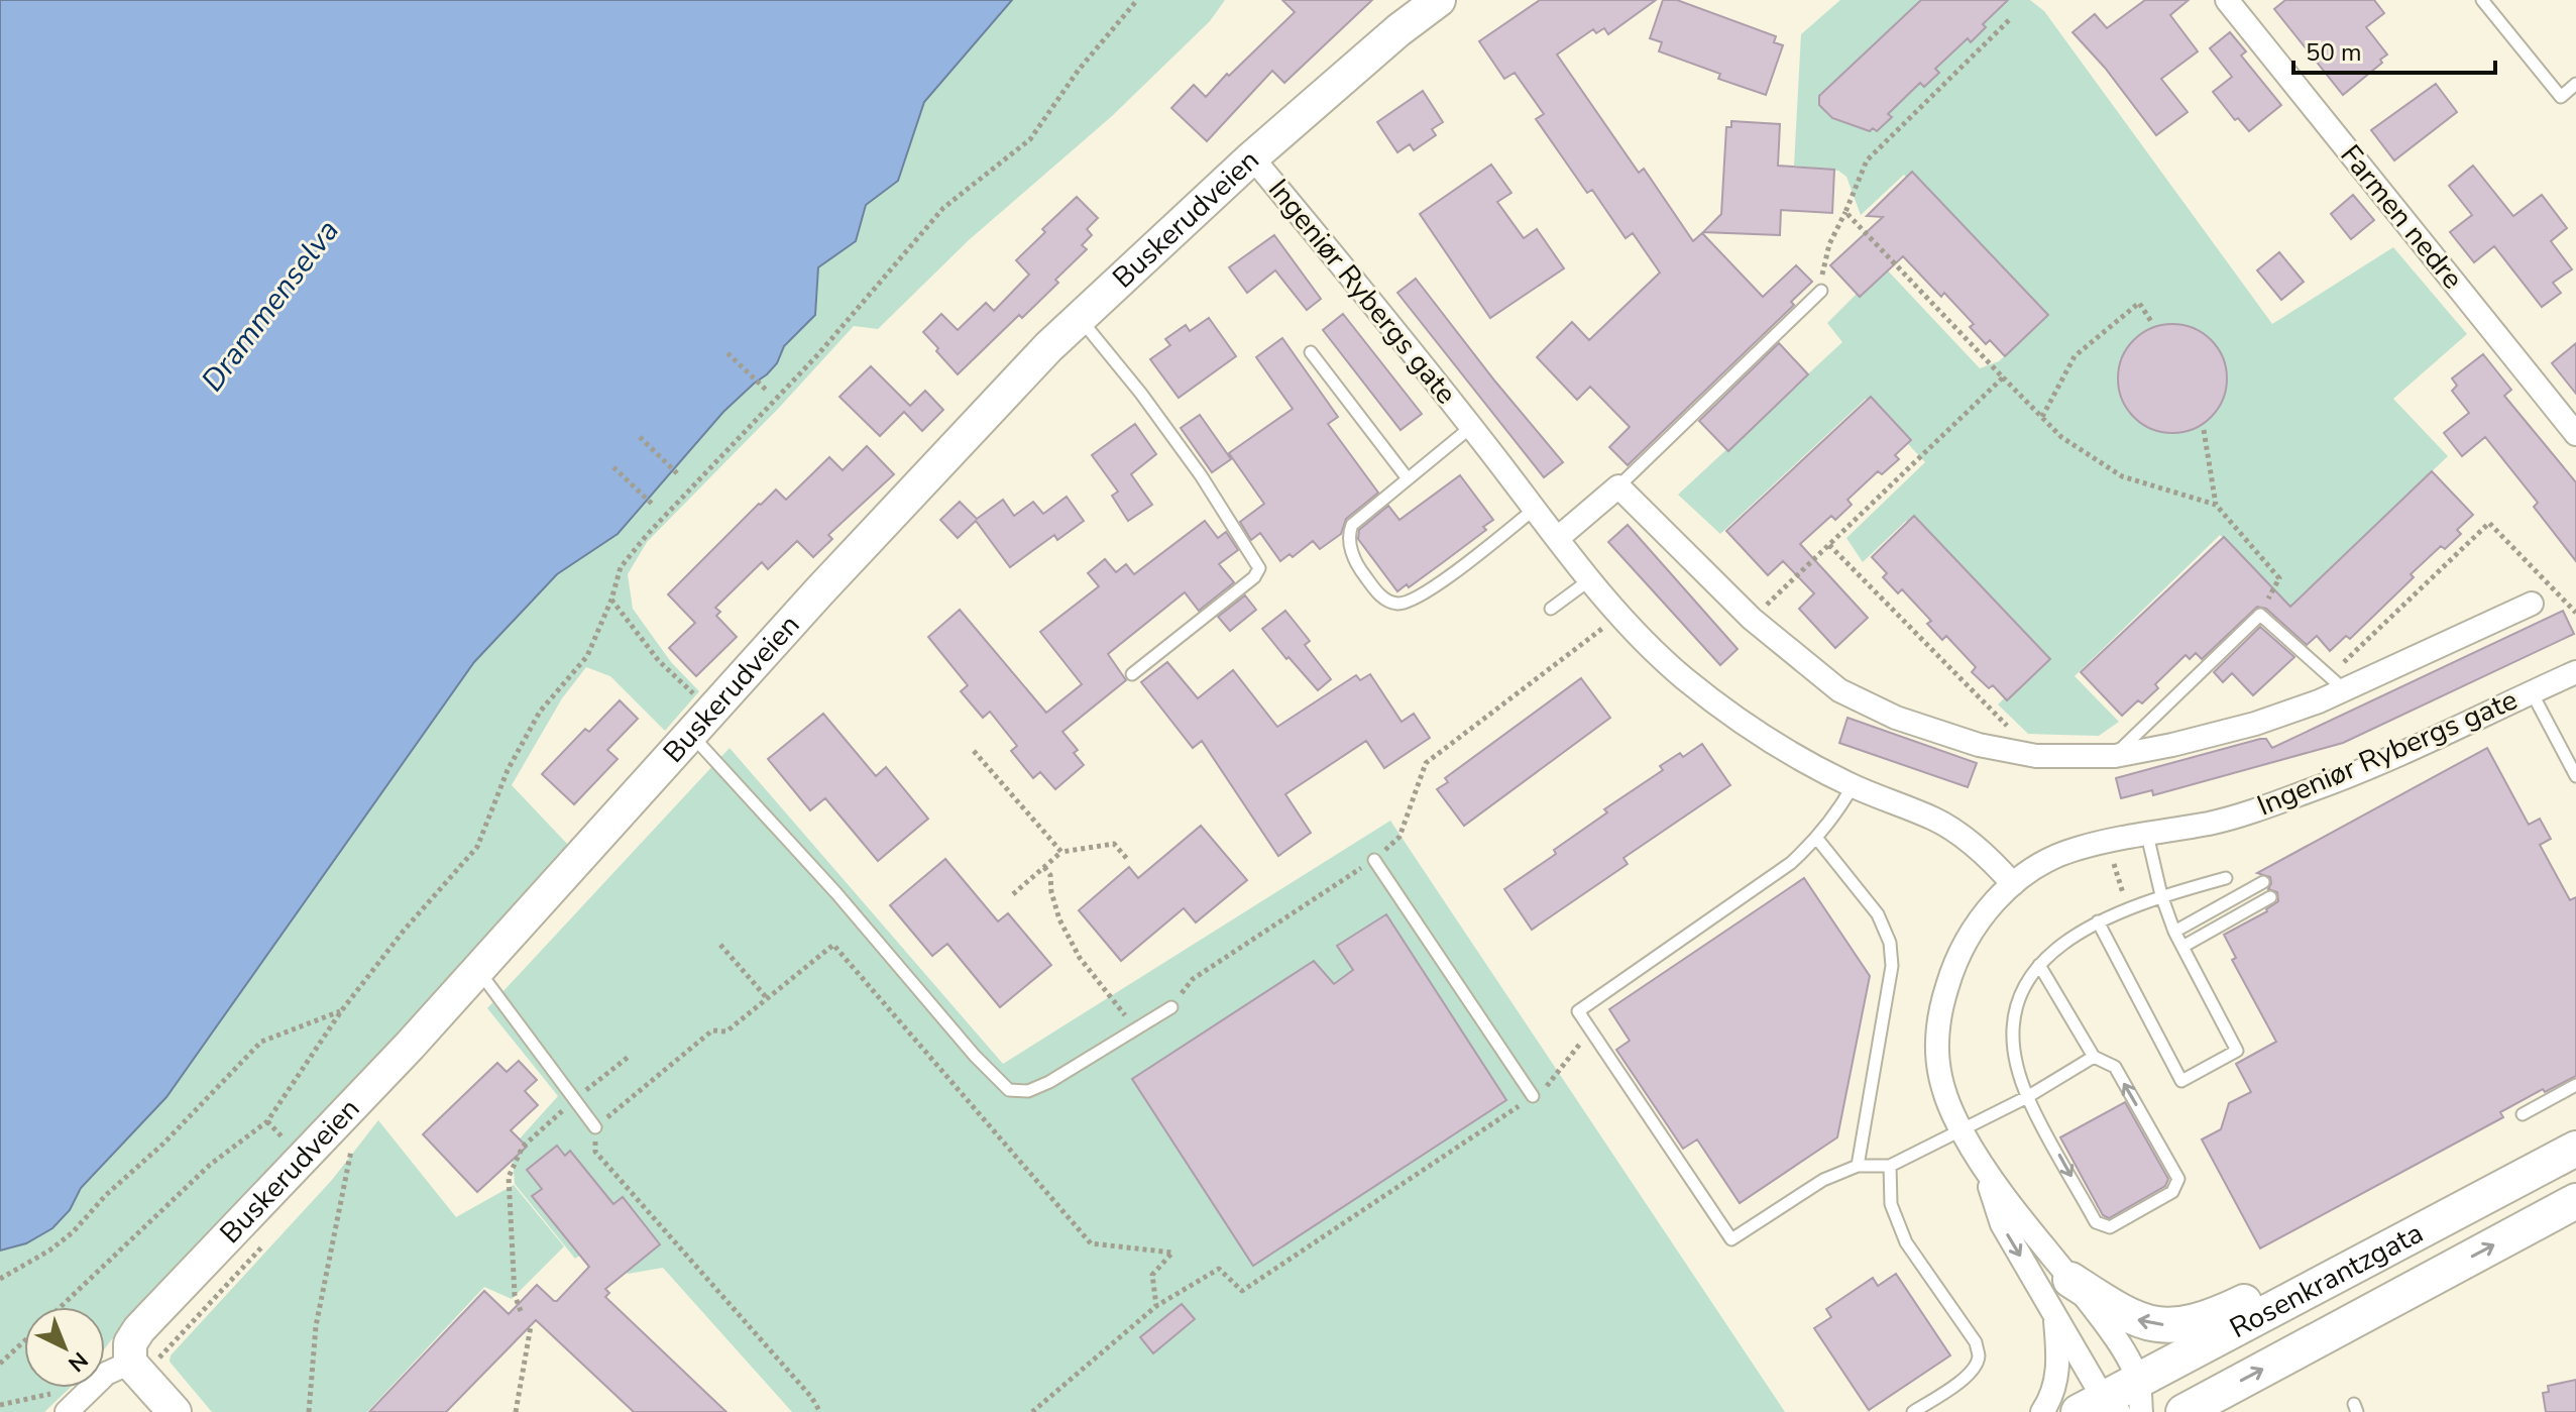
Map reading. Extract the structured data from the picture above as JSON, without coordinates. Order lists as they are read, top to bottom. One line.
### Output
{"streets":{"main road":["Buskerudveien","Rosenkrantzgata"],"street":["Farmen nedre","Ingeniør Rybergs gate"]},"crossings":[["Buskerudveien","Ingeniør Rybergs gate"],["Ingeniør Rybergs gate","Rosenkrantzgata"]],"water":["Drammenselva"],"scale_bar":"50 m","north":"bottom right"}
